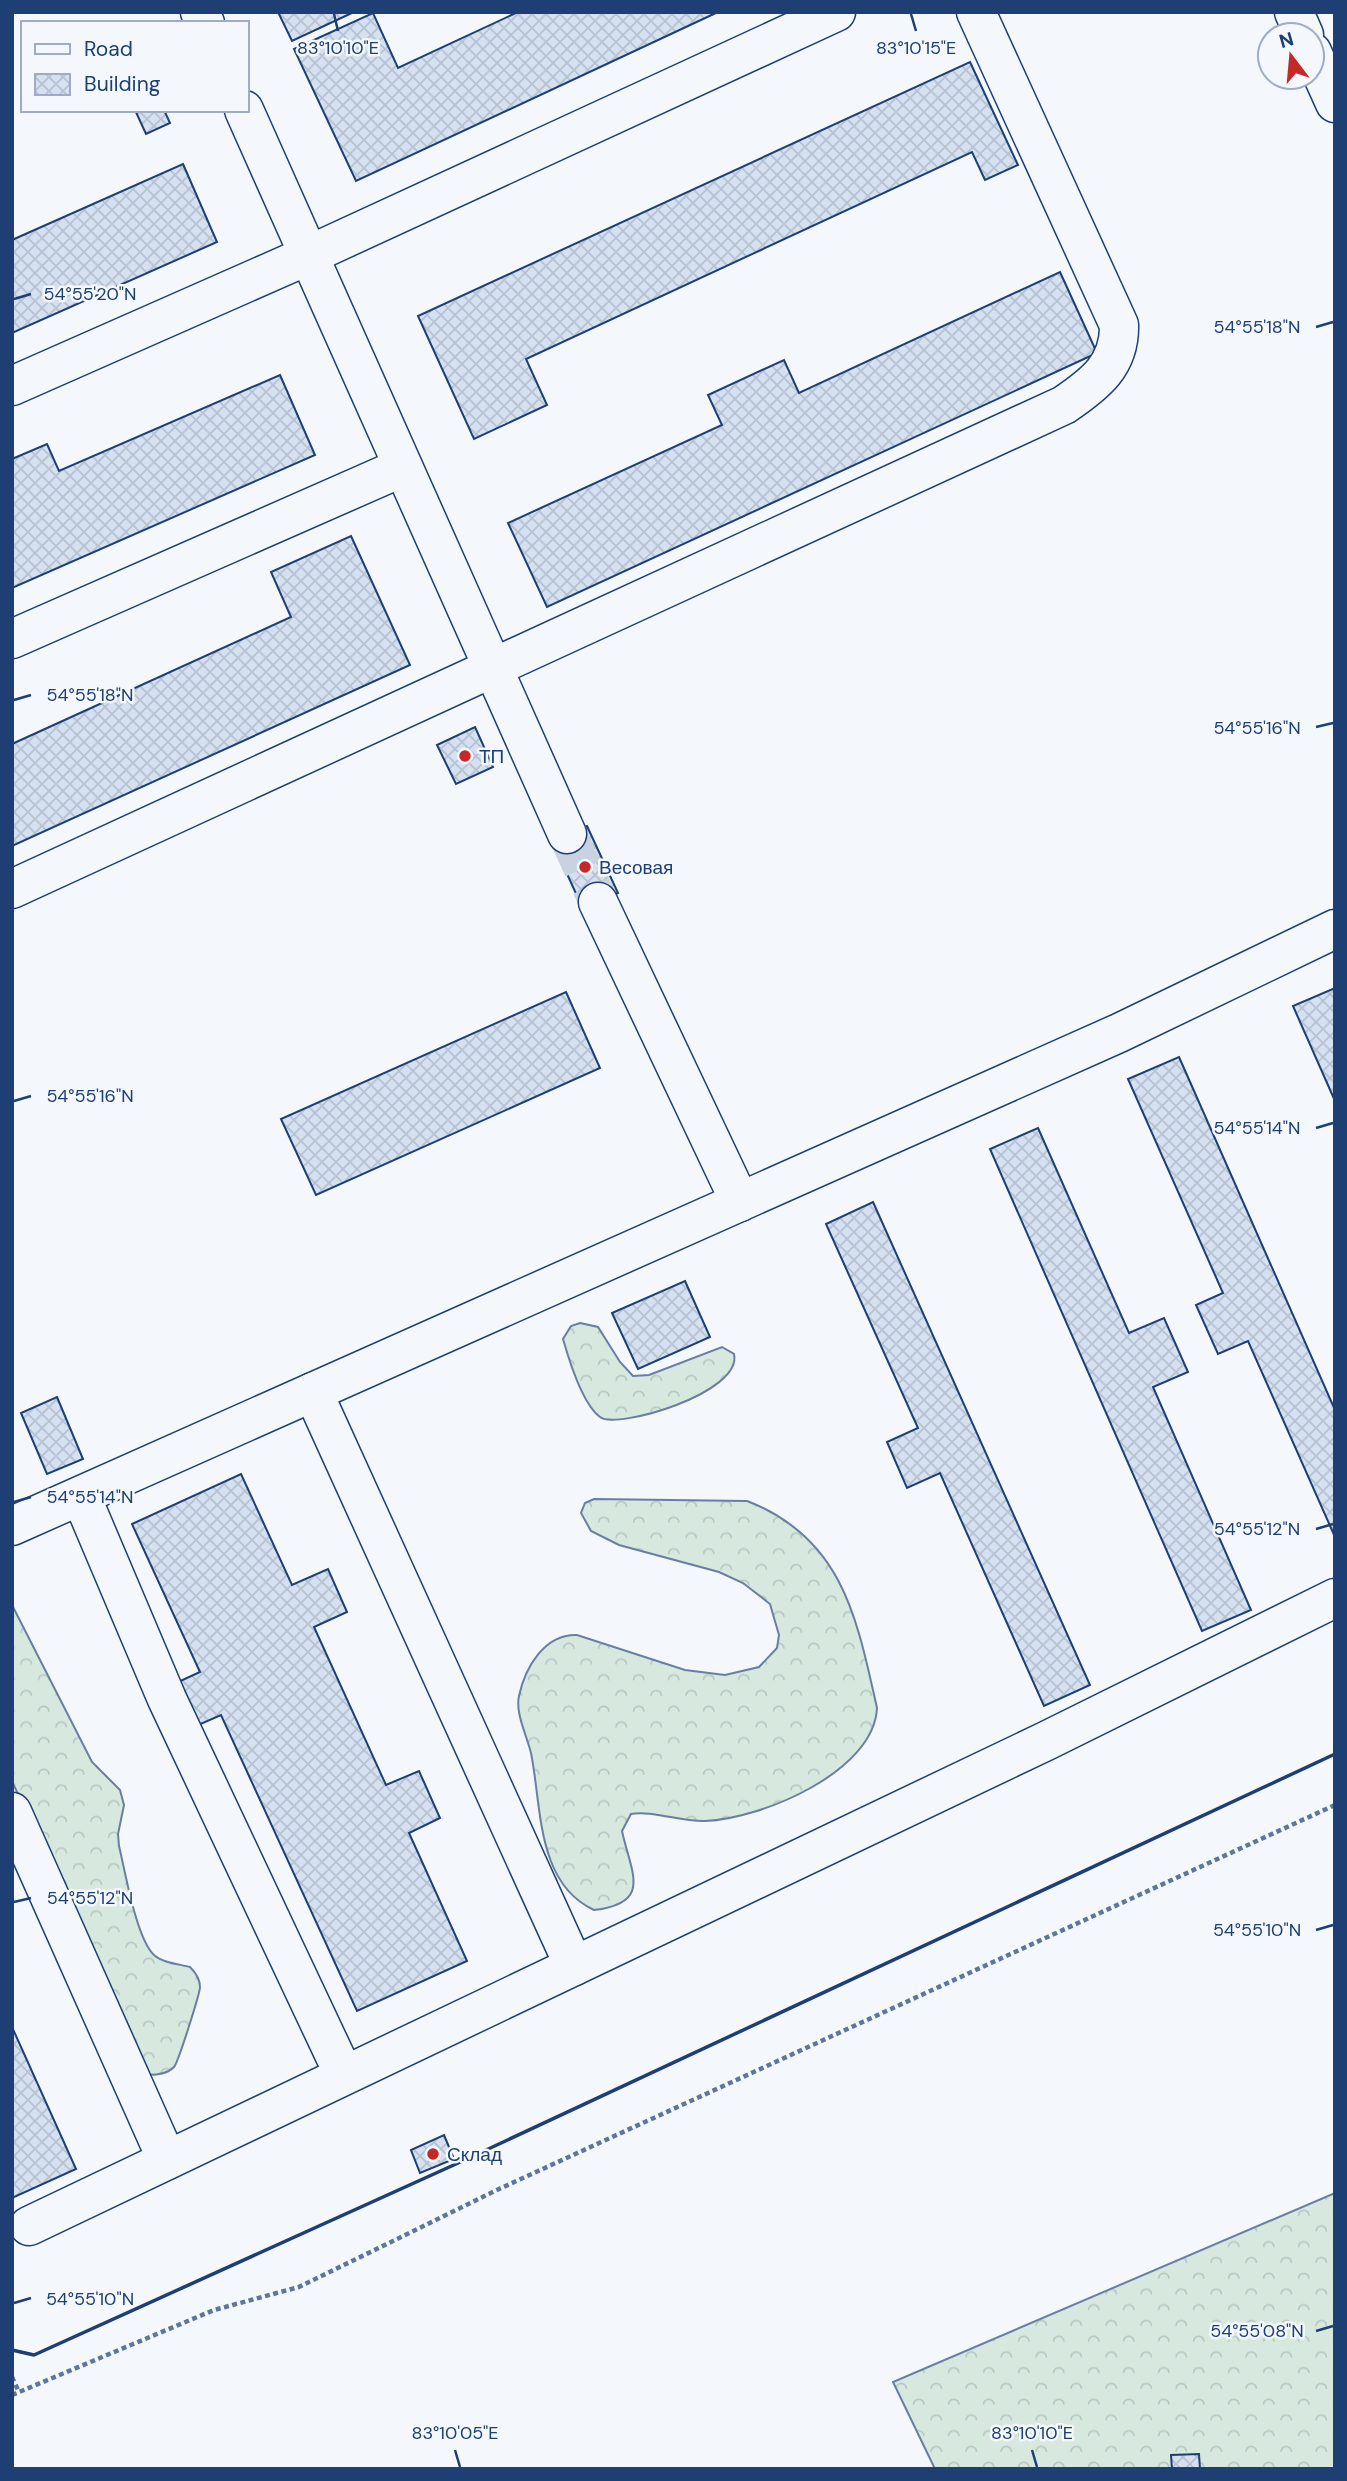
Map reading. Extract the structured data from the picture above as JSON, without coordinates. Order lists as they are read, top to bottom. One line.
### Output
{"places":["ТП","Весовая","Склад"],"legend":["Road","Building"],"north":"top","coordinates":["83°10'10\"E","83°10'15\"E","54°55'20\"N","54°55'18\"N","54°55'16\"N","54°55'14\"N","54°55'12\"N","54°55'10\"N","54°55'08\"N","83°10'05\"E"]}
